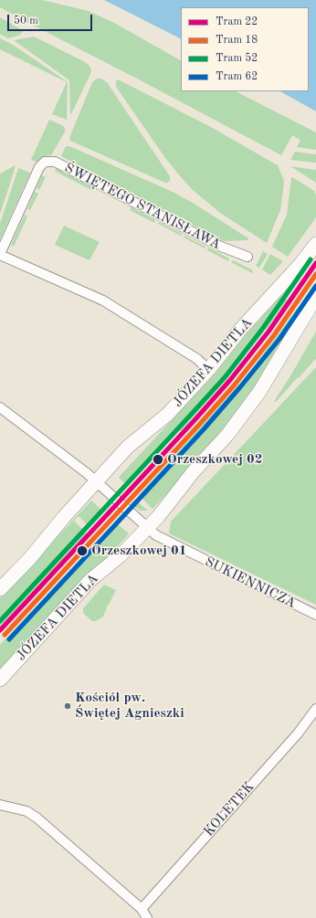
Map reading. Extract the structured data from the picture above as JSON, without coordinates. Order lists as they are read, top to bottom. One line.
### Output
{"streets":{"street":["ŚWIĘTEGO STANISŁAWA","JÓZEFA DIETLA","SUKIENNICZA","KOLETEK"]},"crossings":[["JÓZEFA DIETLA","SUKIENNICZA"]],"places":["Orzeszkowej 02","Orzeszkowej 01","Kościół pw. Świętej Agnieszki"],"lines":["tram line 52","tram line 22","tram line 18","tram line 62"],"legend":["Tram 22","Tram 18","Tram 52","Tram 62"],"scale_bar":"50 m"}
